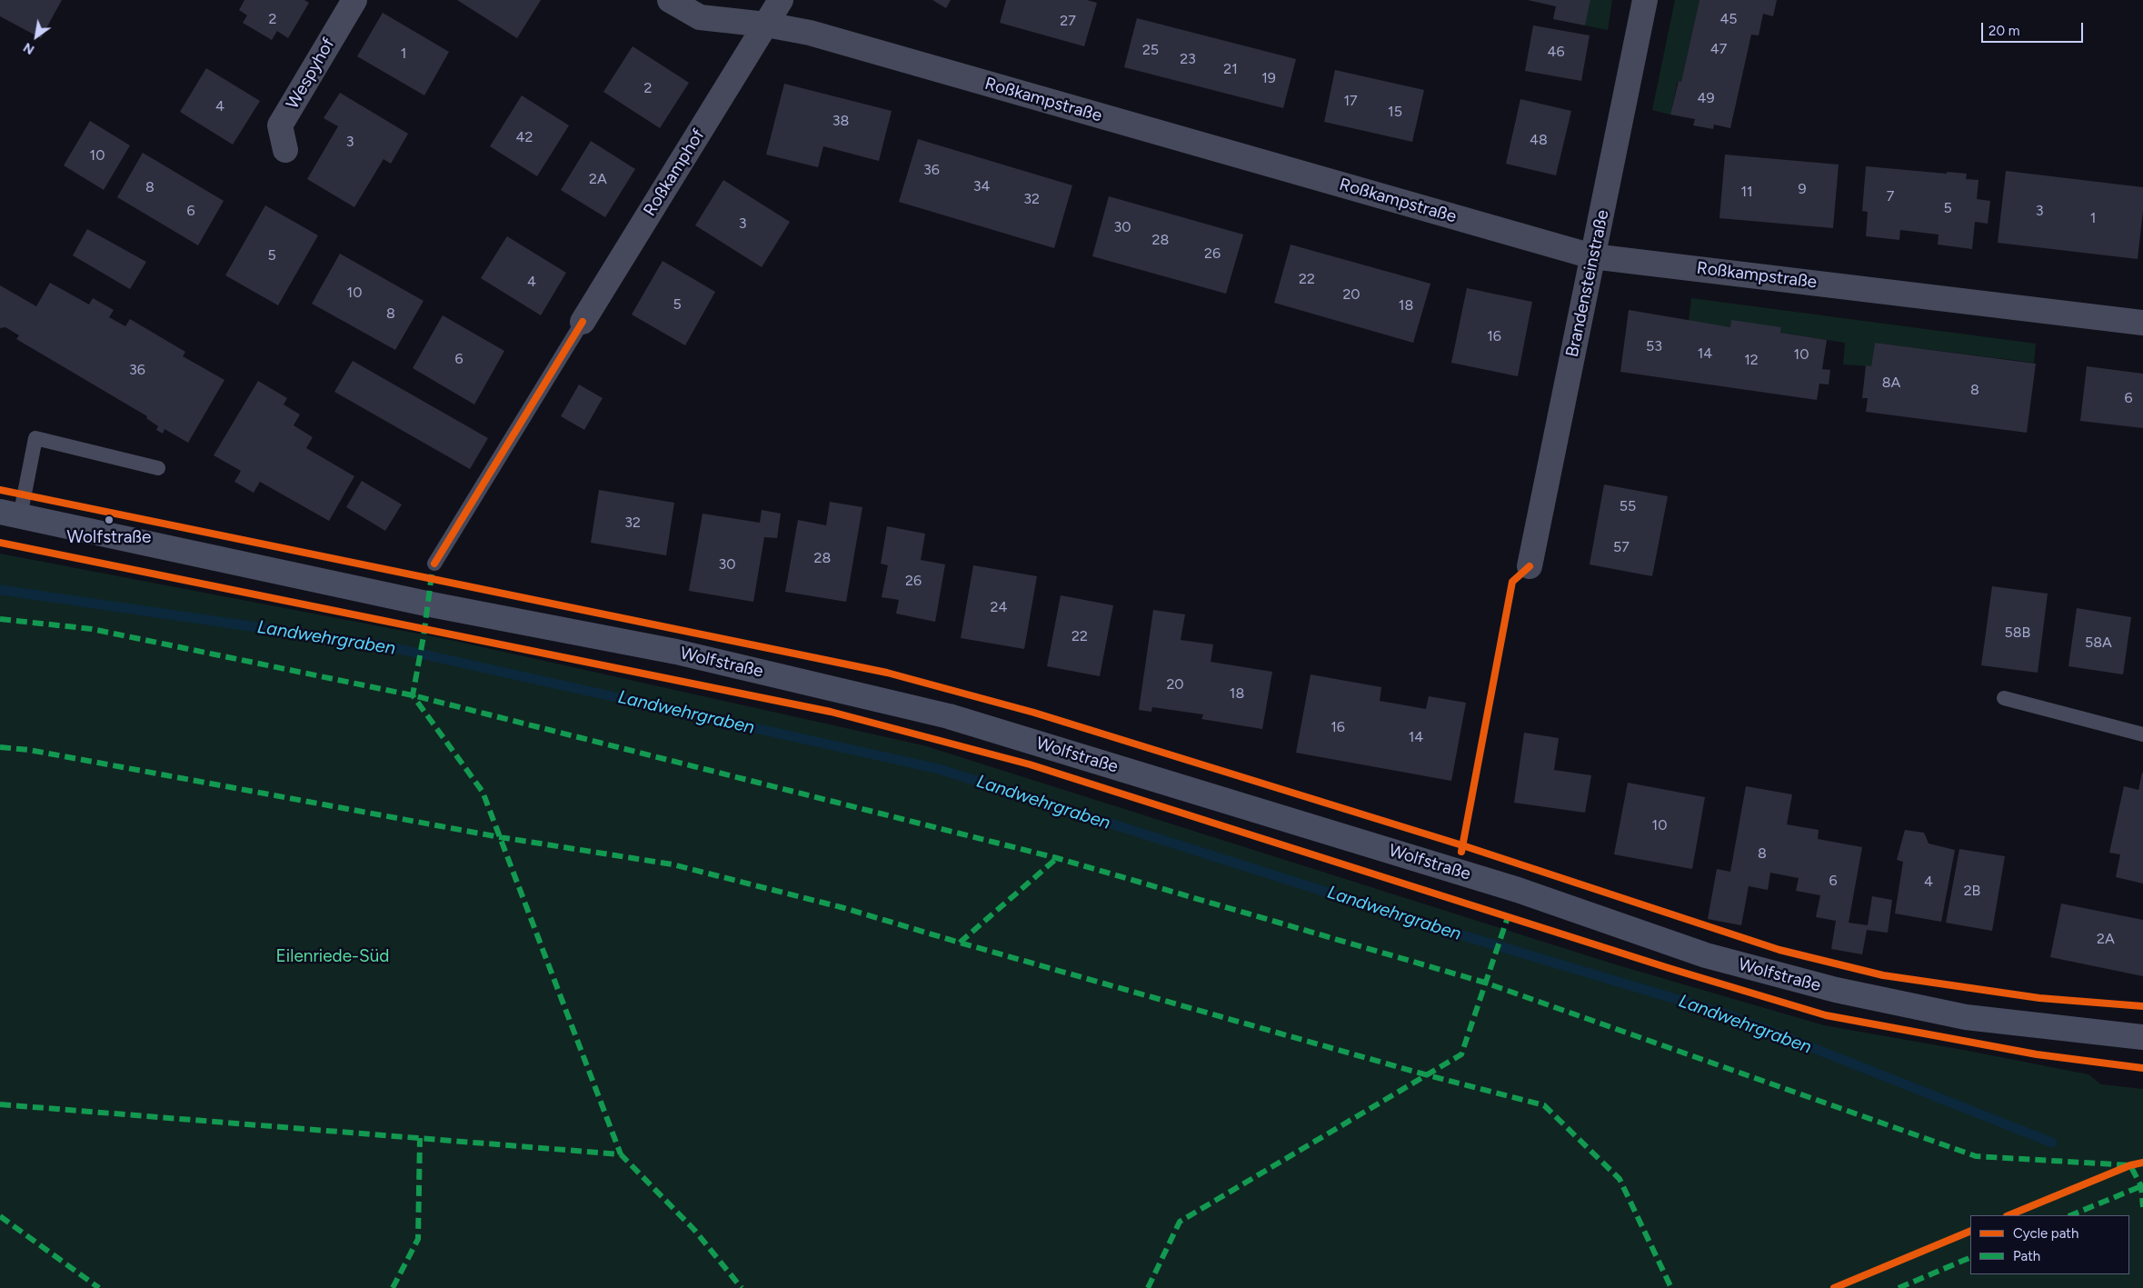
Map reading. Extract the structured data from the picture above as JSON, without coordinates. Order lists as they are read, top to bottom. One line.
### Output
{"streets":{"street":["Wespyhof","Roßkampstraße","Roßkamphof","Brandensteinstraße","Wolfstraße"]},"crossings":[["Roßkampstraße","Roßkamphof"],["Roßkampstraße","Brandensteinstraße"]],"water":["Landwehrgraben"],"parks":["Eilenriede-Süd"],"places":["Wolfstraße"],"house_numbers":["2","45","27","47","25","46","1","23","21","19","2","49","17","4","15","38","42","48","3","10","36","2A","34","8","9","11","7","32","5","6","3","1","3","30","28","26","5","22","4","10","20","5","18","8","16","53","14","10","6","12","36","8A","8","6","55","32","57","28","30","26","24","58B","22","58A","20","18","16","14","10","8","6","4","2B","2A"],"legend":["Cycle path","Path"],"scale_bar":"20 m","north":"bottom left"}
